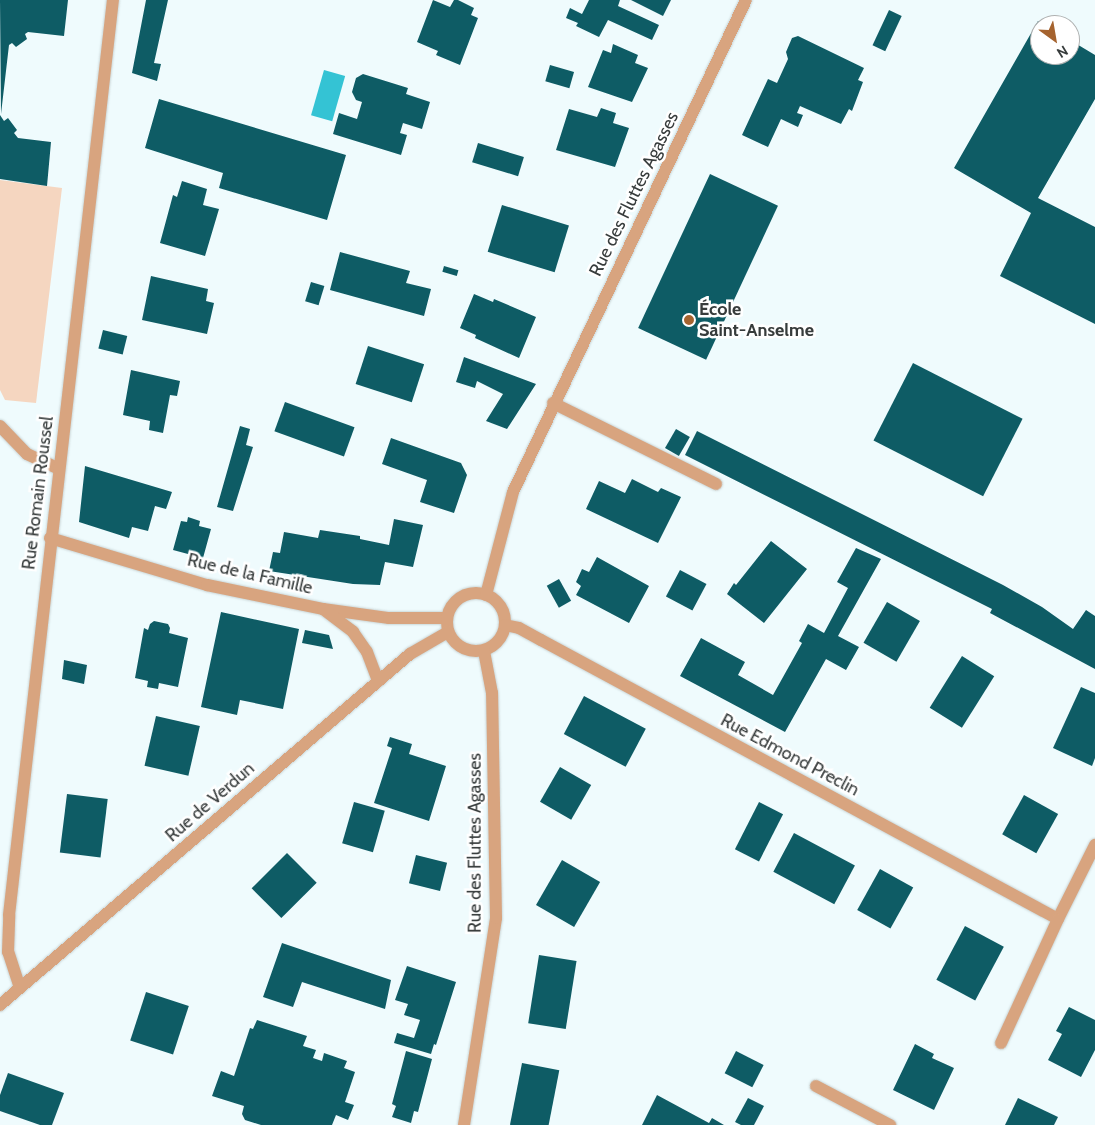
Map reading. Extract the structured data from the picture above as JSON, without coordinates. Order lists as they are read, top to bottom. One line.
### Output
{"streets":{"street":["Rue des Fluttes Agasses","Rue Romain Roussel","Rue de la Famille","Rue Edmond Preclin","Rue de Verdun"]},"crossings":[["Rue des Fluttes Agasses","Rue de la Famille"],["Rue des Fluttes Agasses","Rue Edmond Preclin"],["Rue des Fluttes Agasses","Rue de Verdun"],["Rue Romain Roussel","Rue de la Famille"],["Rue Romain Roussel","Rue de Verdun"],["Rue de la Famille","Rue Edmond Preclin"],["Rue de la Famille","Rue de Verdun"],["Rue Edmond Preclin","Rue de Verdun"]],"places":["École Saint-Anselme"],"north":"bottom right"}
